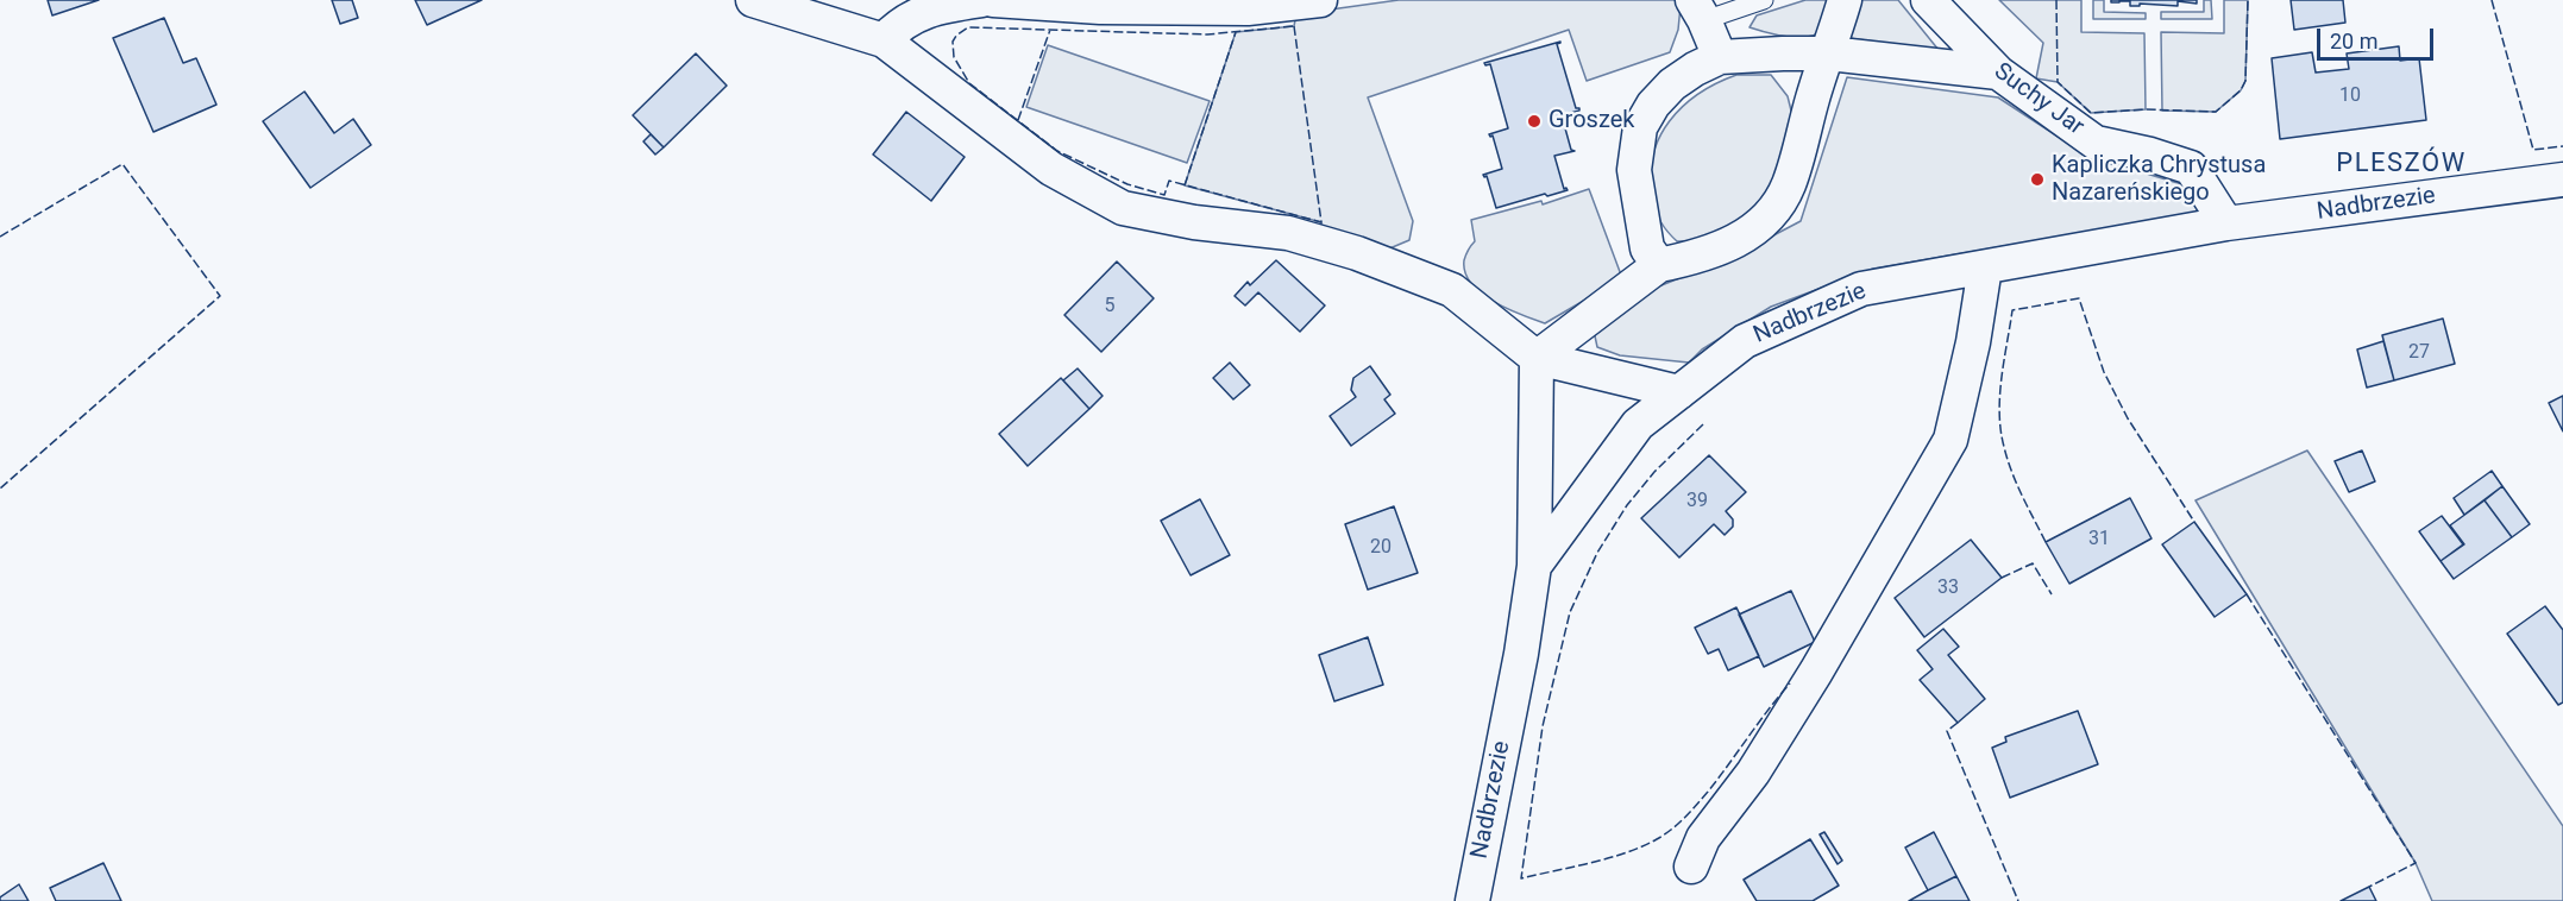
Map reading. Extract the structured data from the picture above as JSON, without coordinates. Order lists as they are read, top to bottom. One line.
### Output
{"streets":{"street":["Suchy Jar","Nadbrzezie"]},"crossings":[["Suchy Jar","Nadbrzezie"]],"districts":["PLESZÓW"],"places":["Groszek","Kapliczka Chrystusa Nazareńskiego"],"house_numbers":["10","5","27","39","31","20","33"],"scale_bar":"20 m"}
